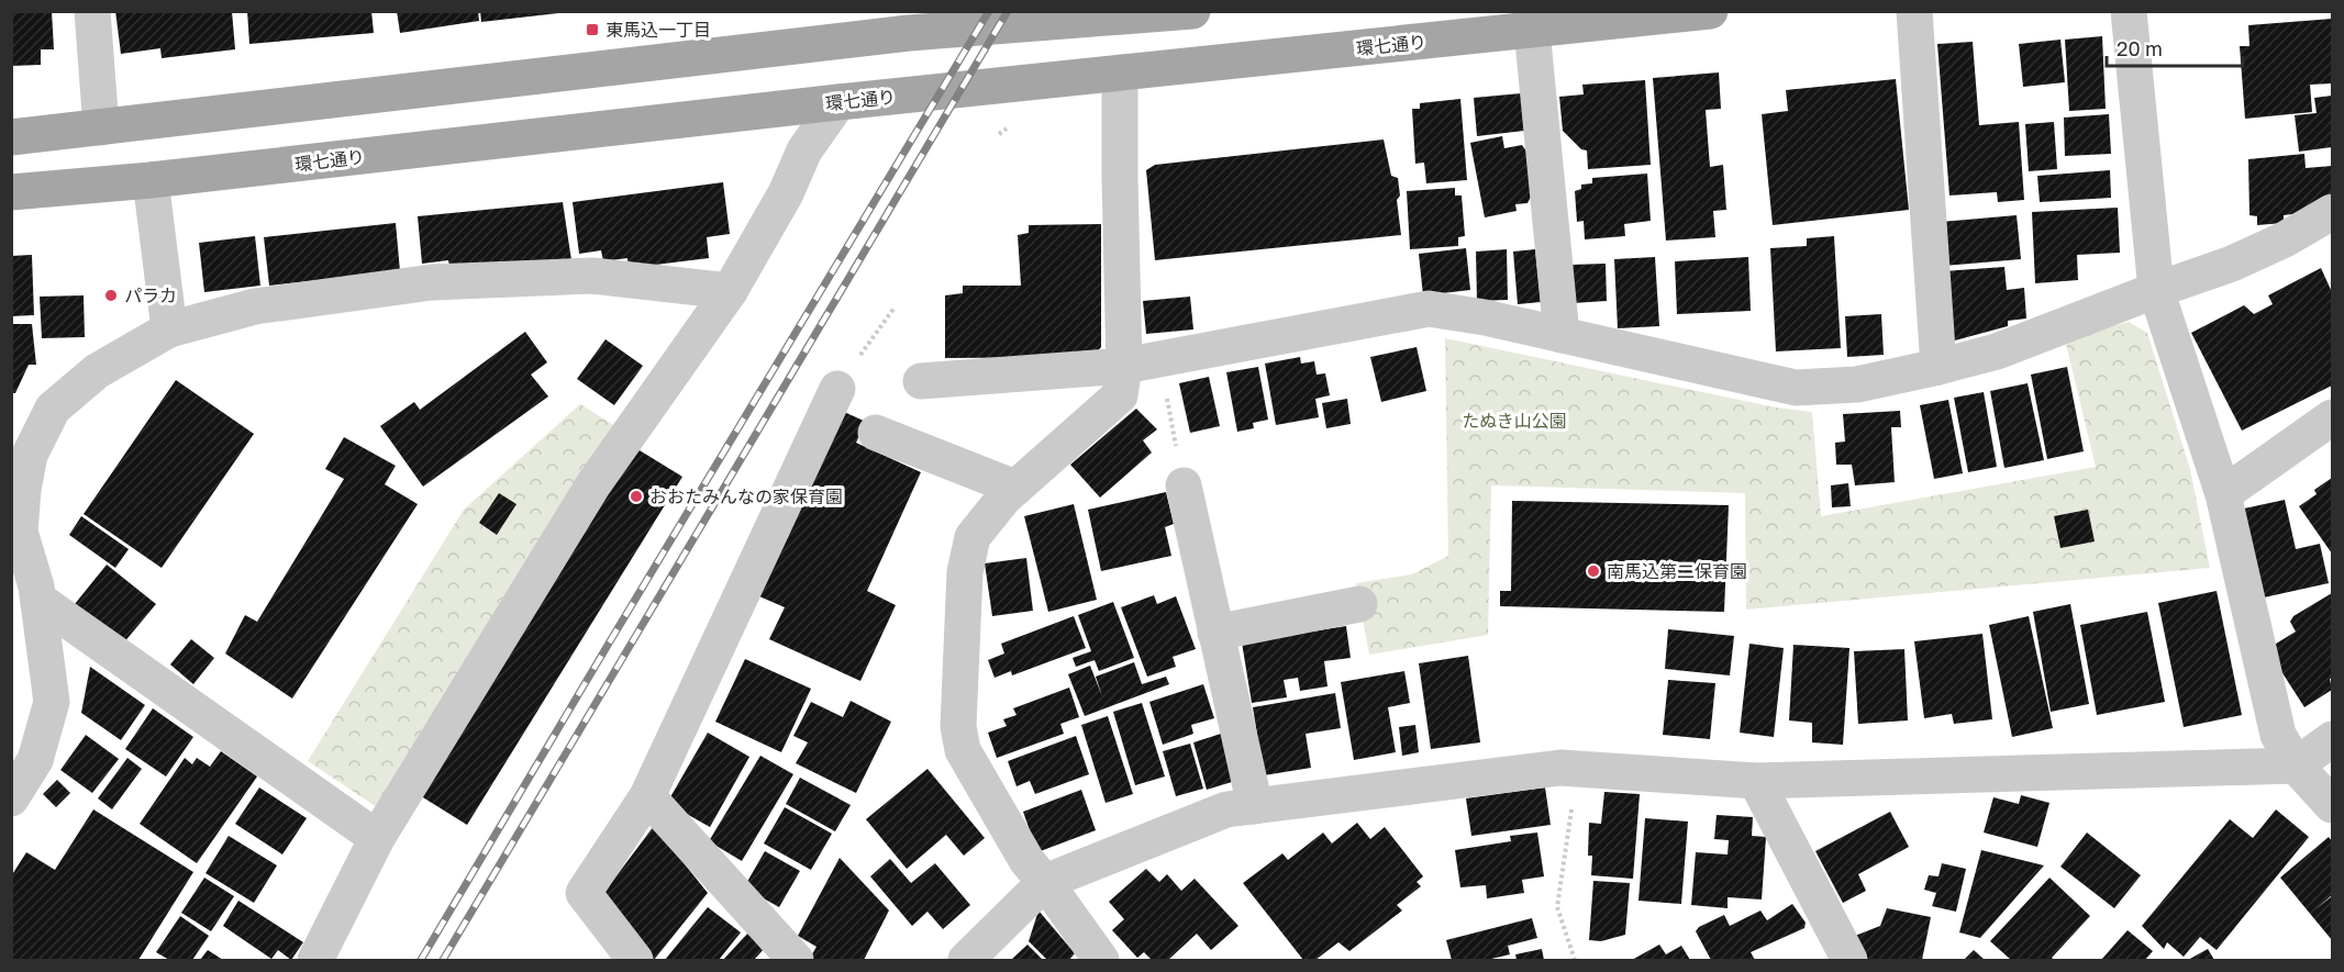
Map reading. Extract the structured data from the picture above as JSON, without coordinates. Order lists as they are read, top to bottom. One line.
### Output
{"streets":{"main road":["環七通り"]},"parks":["たぬき山公園"],"places":{"transit":["東馬込一丁目"],"other":["パラカ","おおたみんなの家保育園","南馬込第二保育園"]},"scale_bar":"20 m"}
